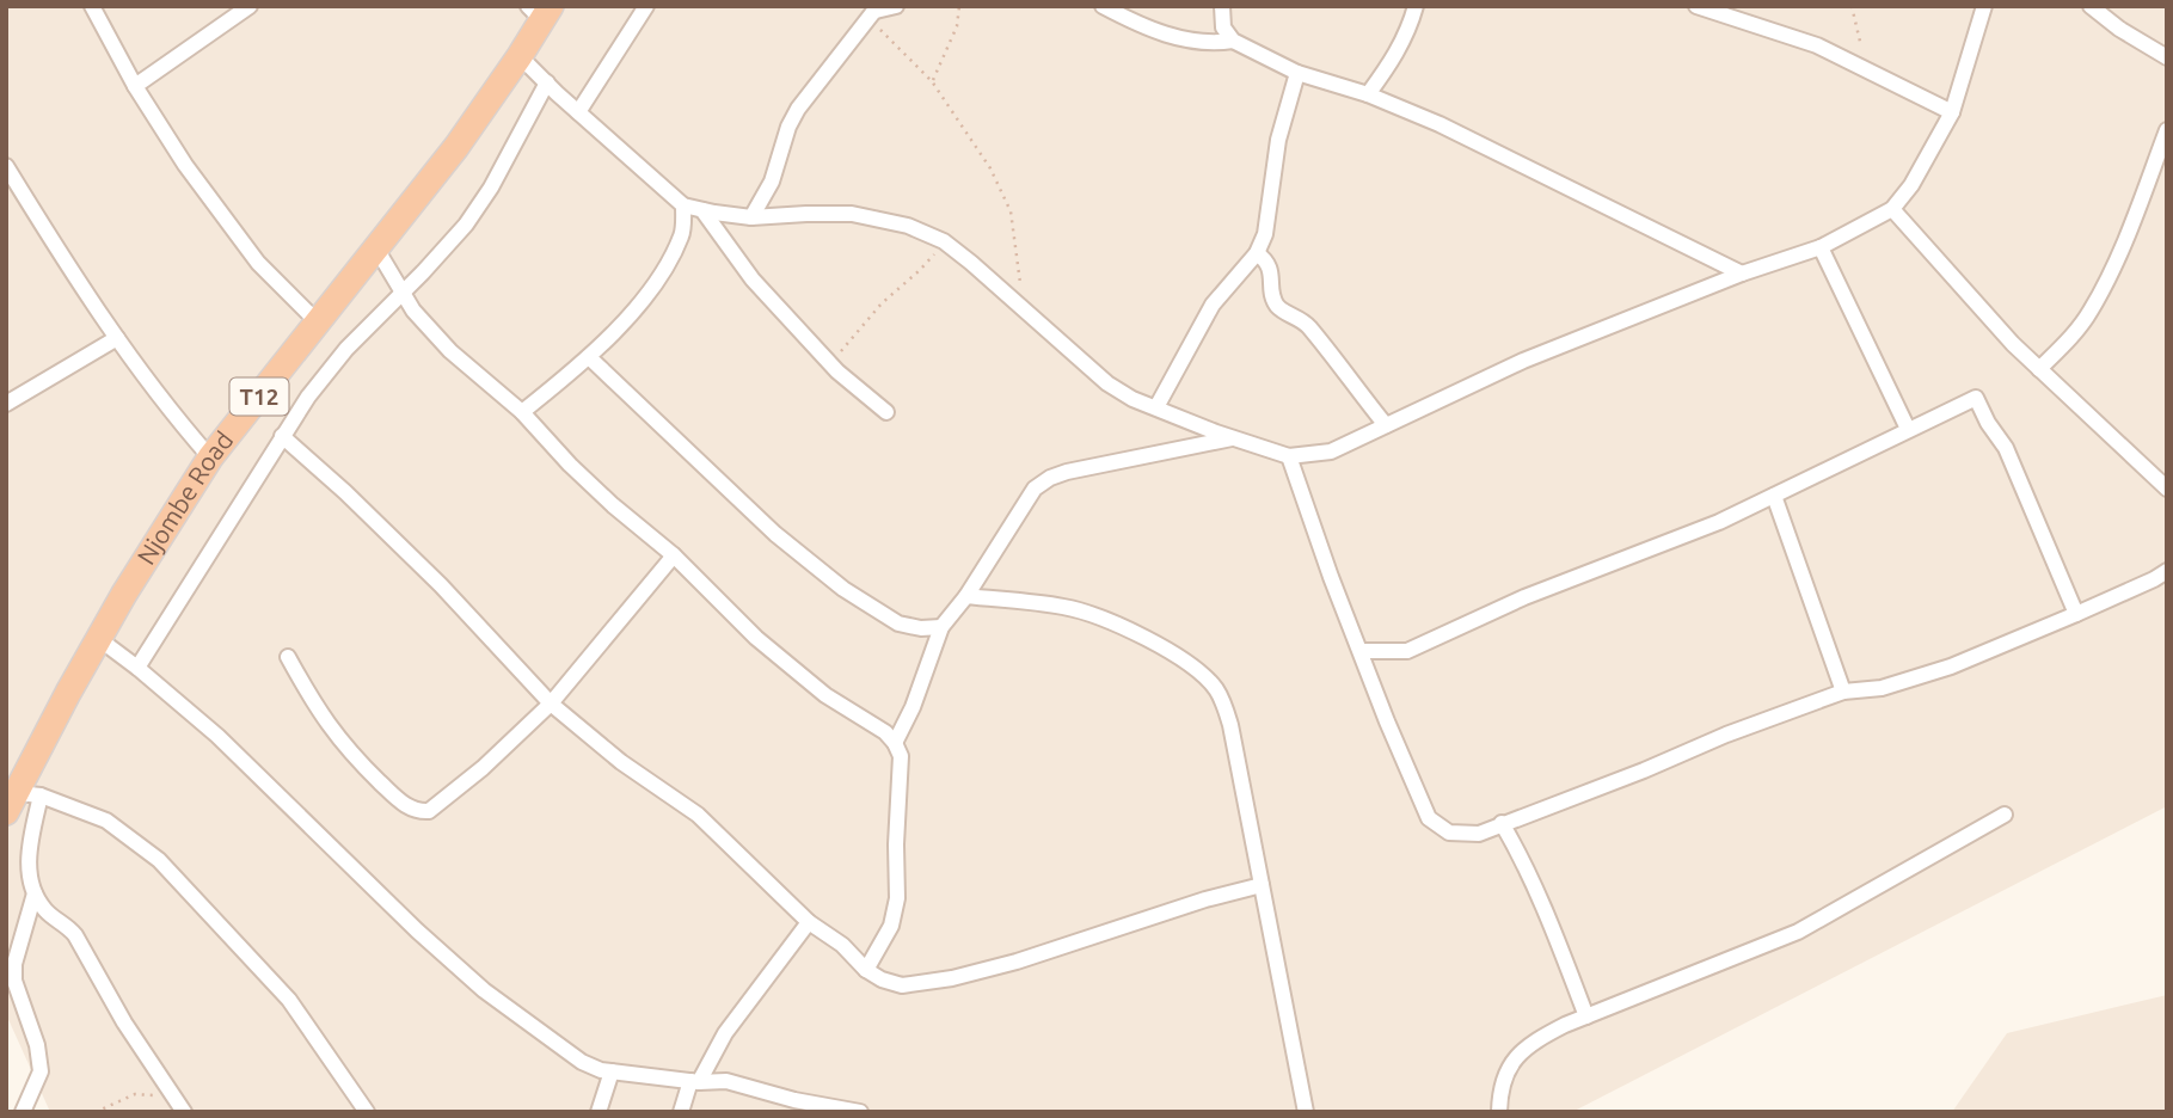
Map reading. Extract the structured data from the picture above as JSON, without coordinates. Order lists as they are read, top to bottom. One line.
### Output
{"streets":{"highway":["T12","Njombe Road"]}}
